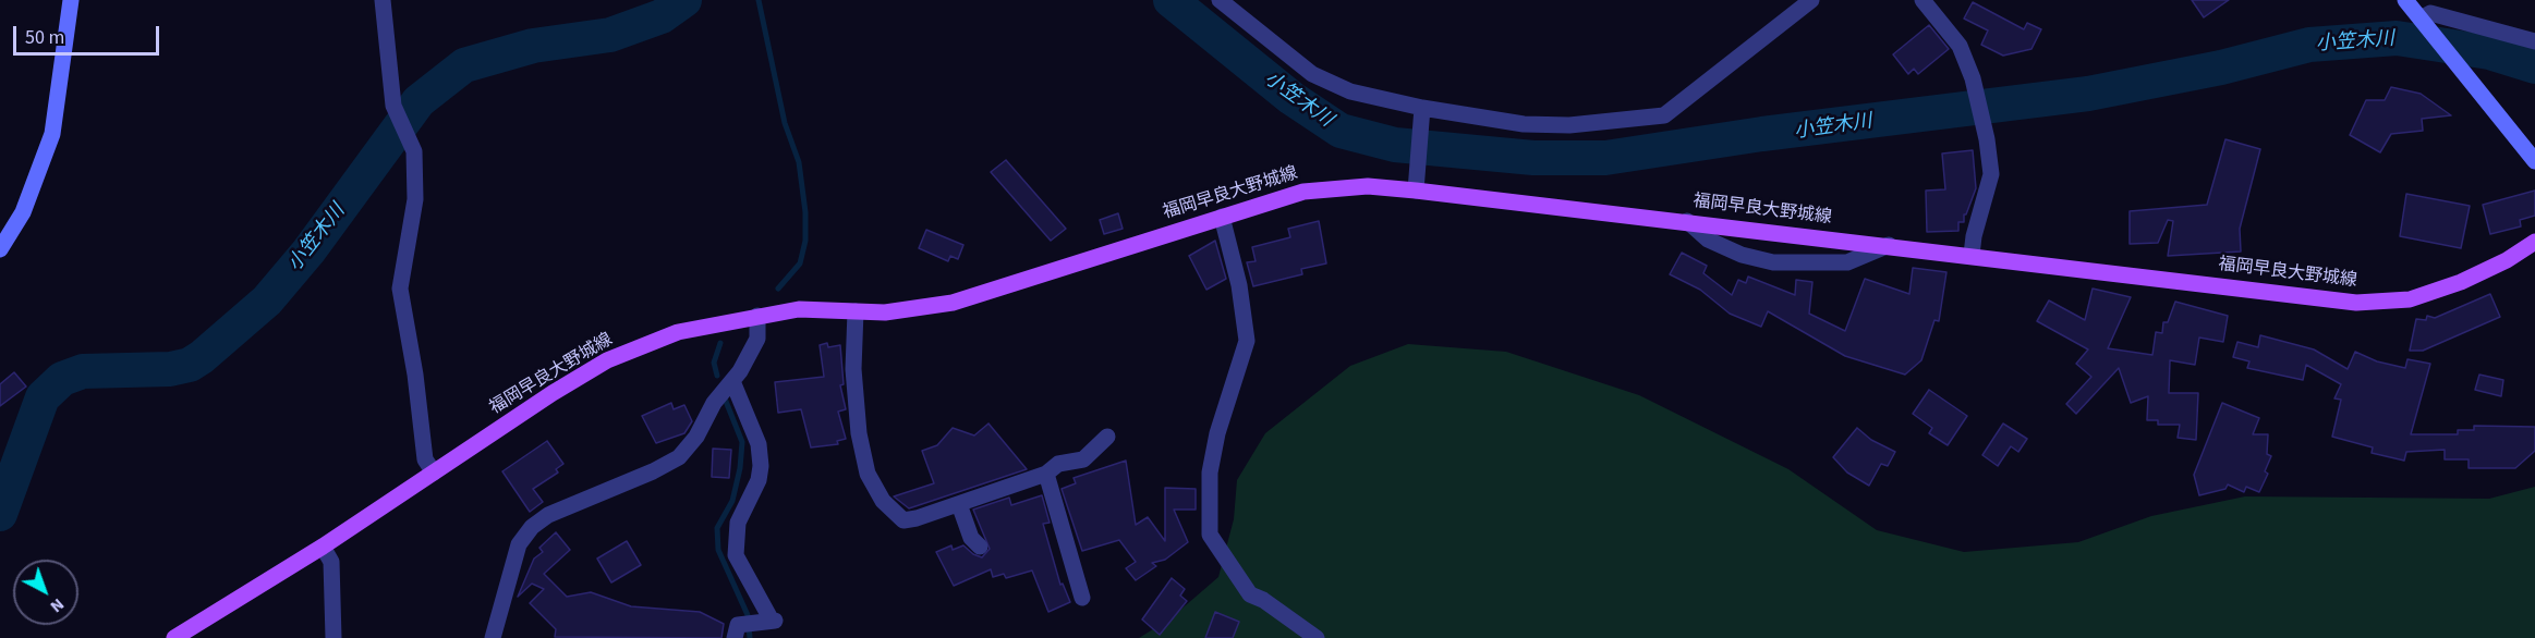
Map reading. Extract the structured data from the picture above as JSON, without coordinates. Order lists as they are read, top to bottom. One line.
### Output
{"streets":{"main road":["福岡早良大野城線"]},"water":["小笠木川"],"scale_bar":"50 m","north":"bottom right"}
